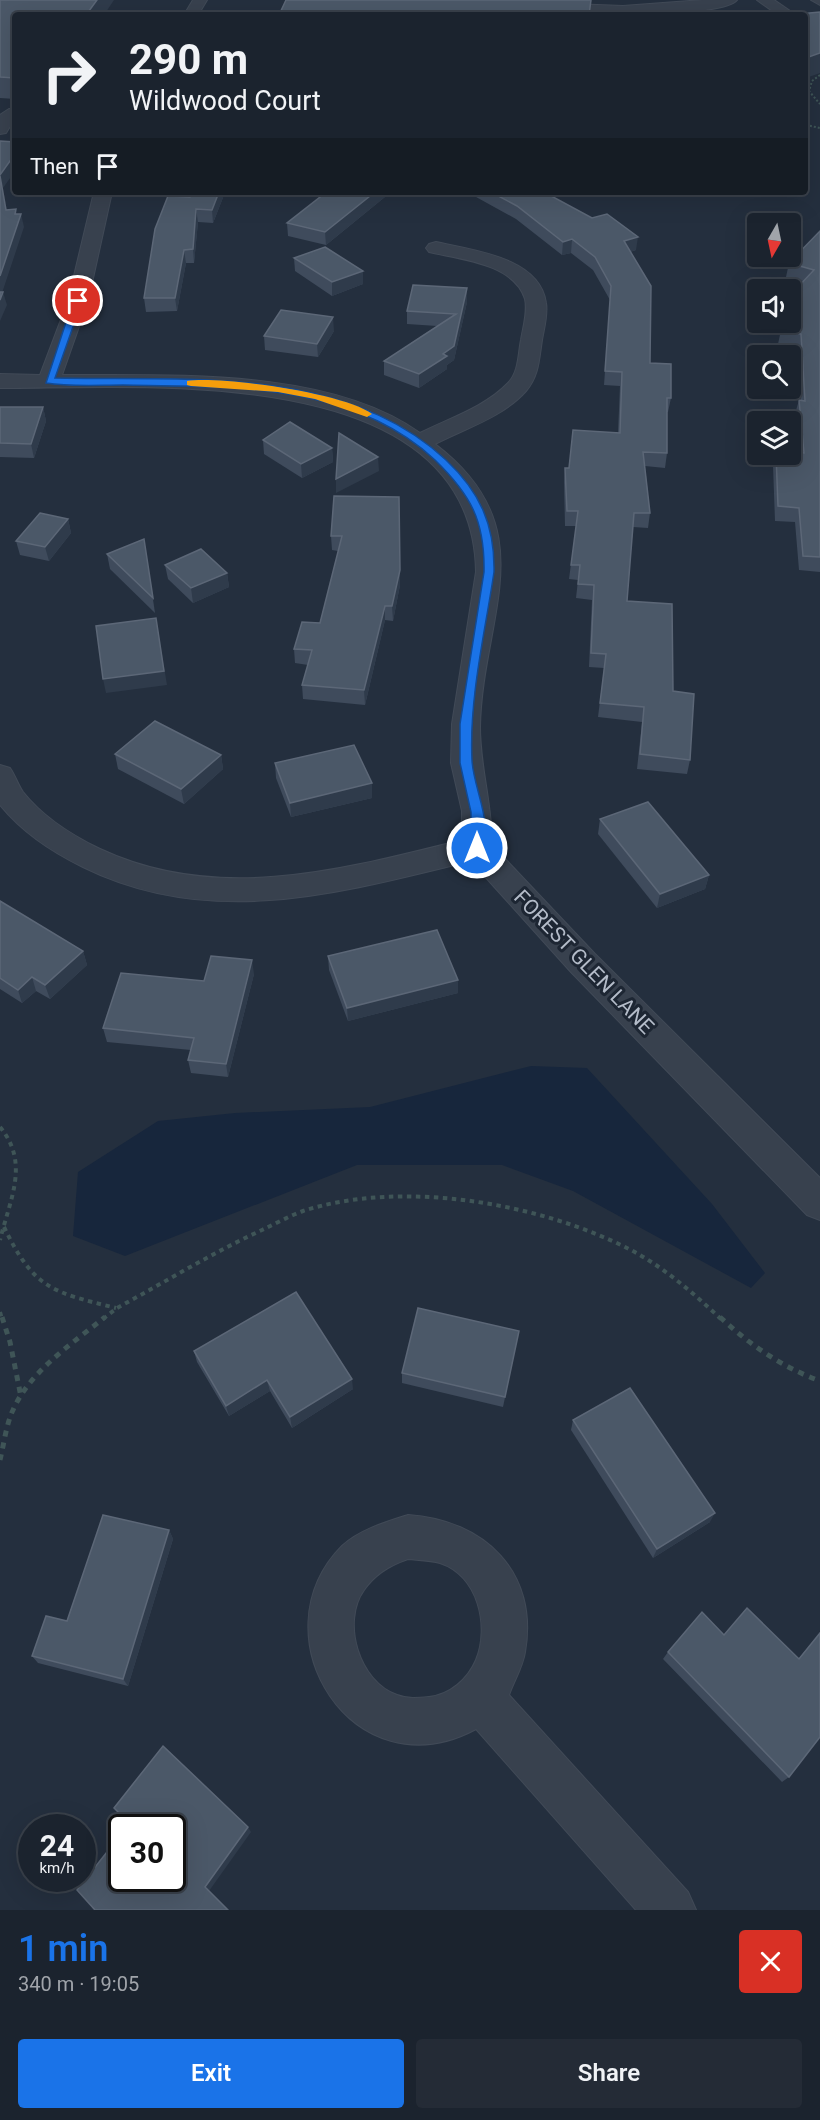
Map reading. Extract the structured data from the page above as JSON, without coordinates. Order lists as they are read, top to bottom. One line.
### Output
{"streets":{"street":["FOREST GLEN LANE"]},"north":"bottom","page":{"turn":["290 m","Wildwood Court"],"then":"Then","speed":"24 km/h","limit":"30","heading":["1 min","340 m · 19:05"],"buttons":["Exit","Share"]}}
